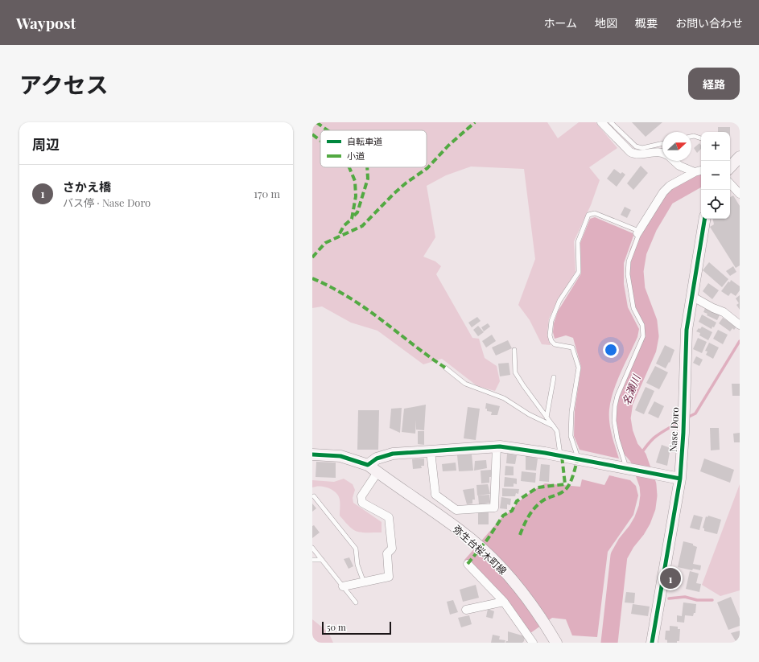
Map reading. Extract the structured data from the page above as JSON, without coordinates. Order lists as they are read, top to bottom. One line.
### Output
{"streets":{"street":["Nase Doro","弥生台桜木町線"]},"water":["名瀬川"],"legend":["自転車道","小道"],"scale_bar":"50 m","north":"right","page":{"header":"Waypost","nav":["ホーム","地図","概要","お問い合わせ"],"title":"アクセス","buttons":"経路","heading":"周辺","map_buttons":["+","−"],"list":[{"mark":"1","name":"さかえ橋","note":"バス停 · Nase Doro","value":"170 m"}],"pins":"1","scale":"50 m"}}
